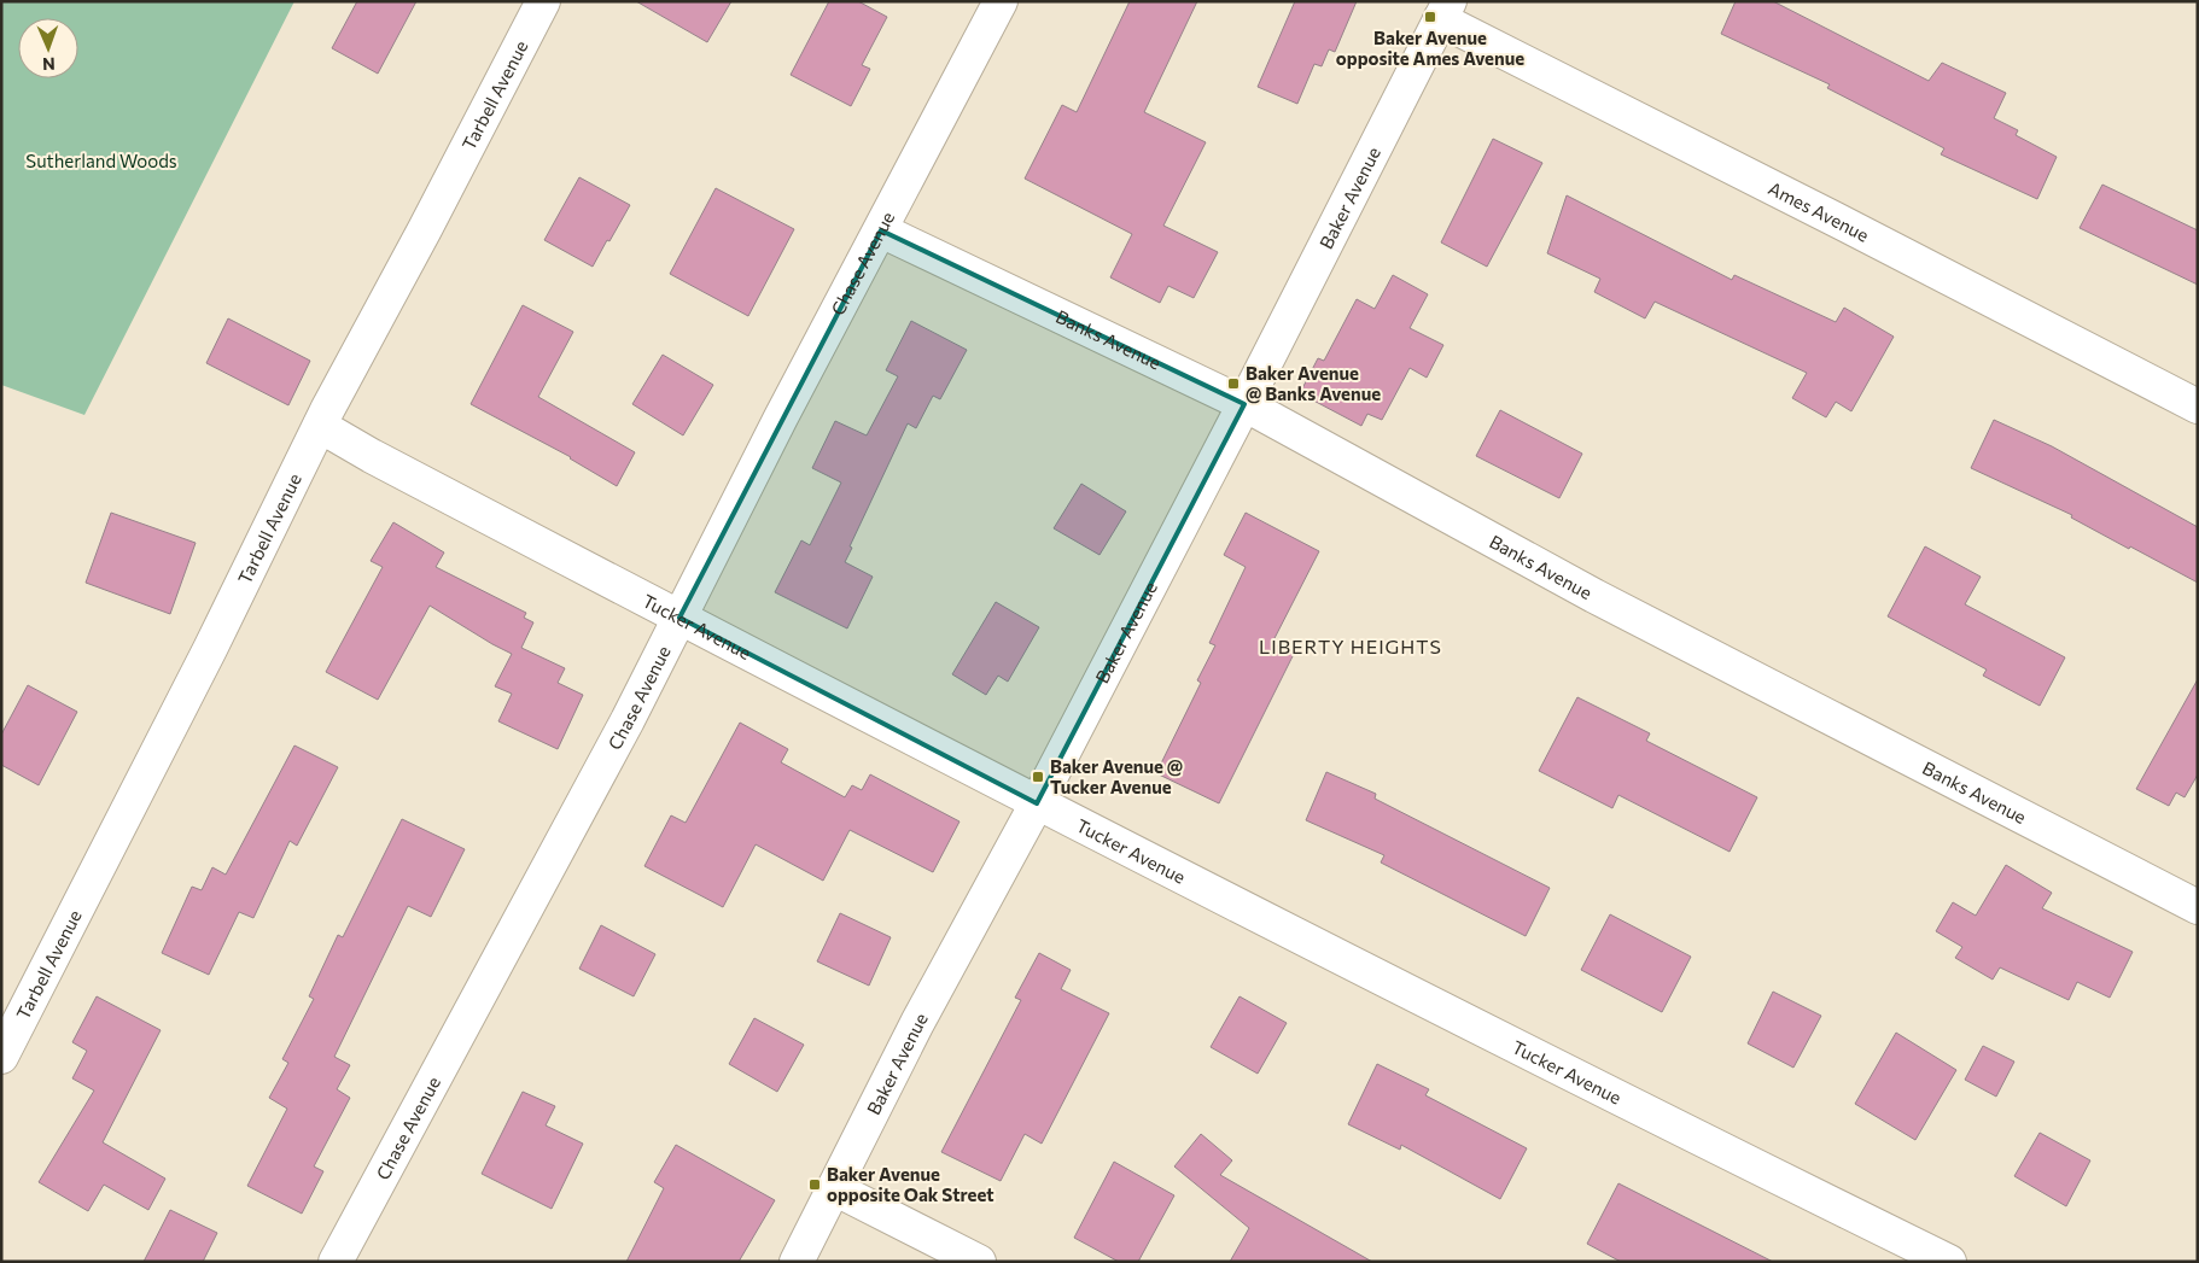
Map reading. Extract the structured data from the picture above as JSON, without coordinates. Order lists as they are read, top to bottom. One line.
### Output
{"streets":{"street":["Tarbell Avenue","Baker Avenue","Ames Avenue","Chase Avenue","Banks Avenue","Tucker Avenue"]},"crossings":[["Tarbell Avenue","Tucker Avenue"],["Baker Avenue","Ames Avenue"],["Baker Avenue","Banks Avenue"],["Baker Avenue","Tucker Avenue"],["Chase Avenue","Banks Avenue"],["Chase Avenue","Tucker Avenue"]],"districts":["LIBERTY HEIGHTS"],"parks":["Sutherland Woods"],"places":{"transit":["Baker Avenue opposite Ames Avenue","Baker Avenue @ Banks Avenue","Baker Avenue @ Tucker Avenue","Baker Avenue opposite Oak Street"]},"north":"bottom"}
